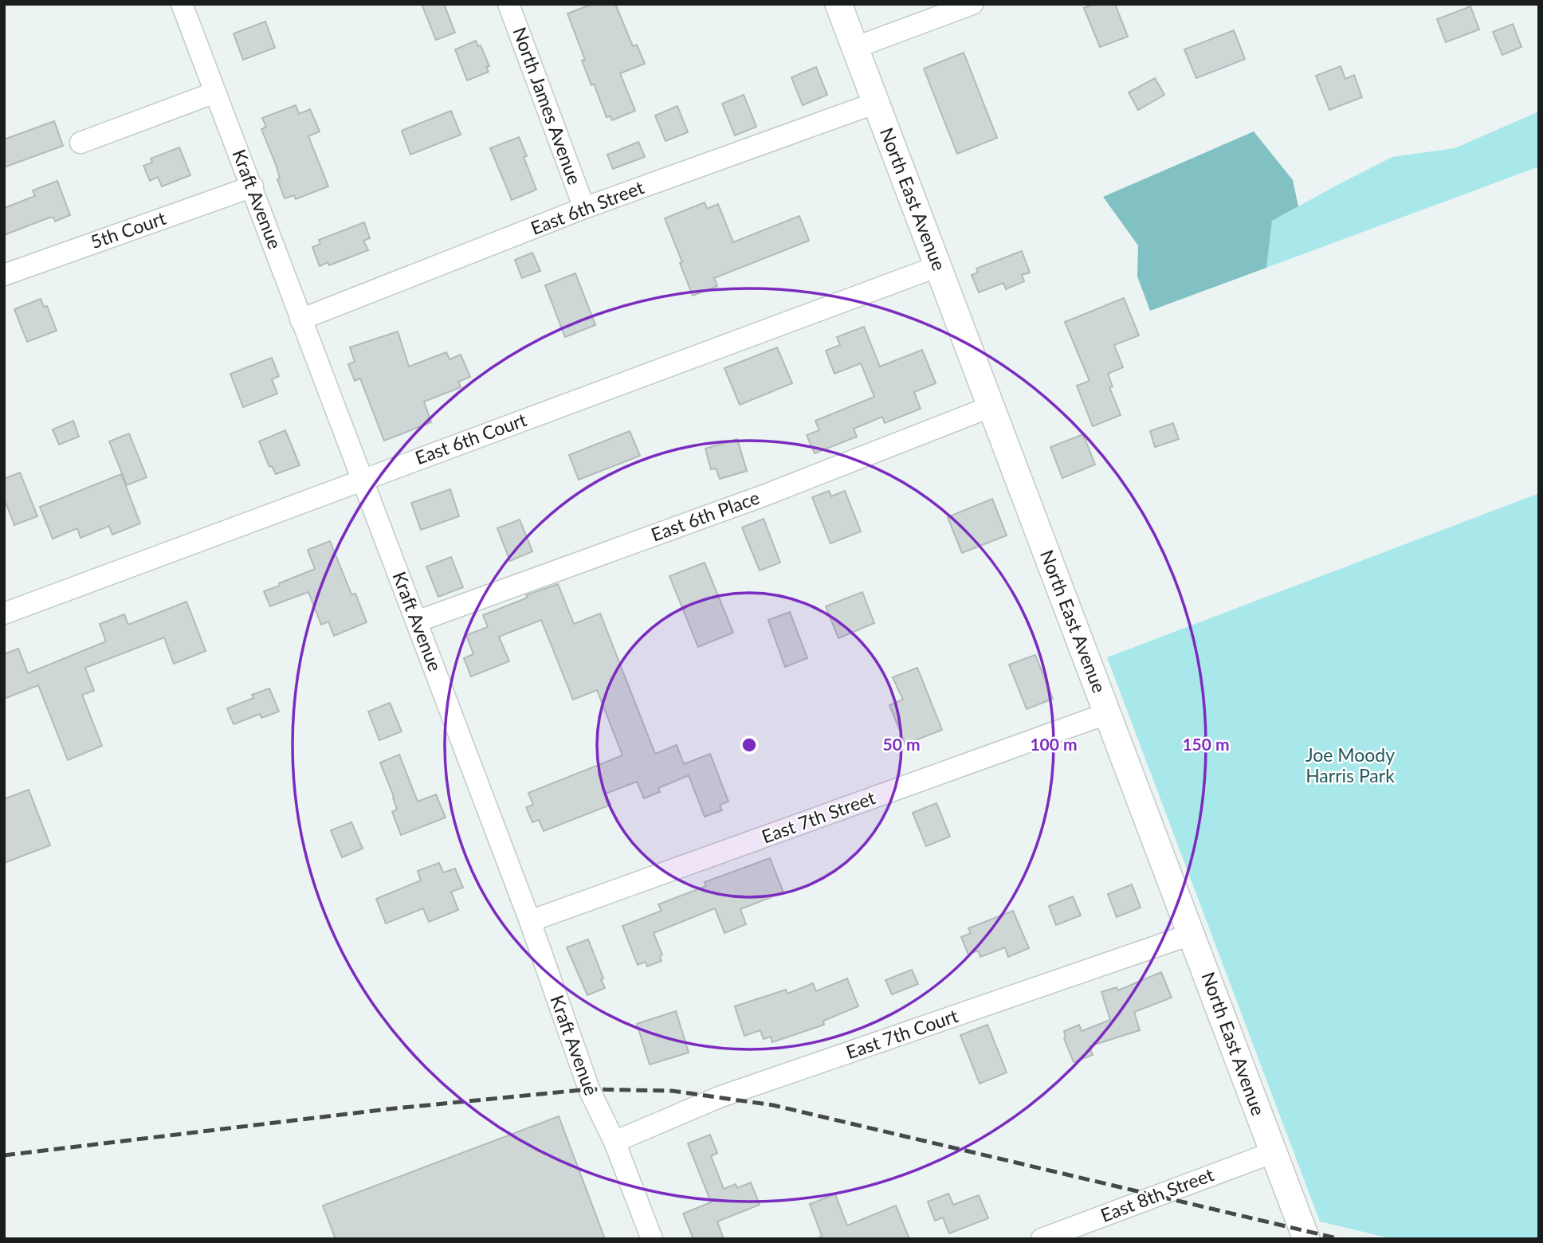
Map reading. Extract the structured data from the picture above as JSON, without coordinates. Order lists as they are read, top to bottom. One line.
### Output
{"streets":{"main road":["North East Avenue"],"street":["North James Avenue","Kraft Avenue","East 6th Street","5th Court","East 6th Court","East 6th Place","East 7th Street","East 7th Court","East 8th Street"]},"crossings":[["North James Avenue","East 6th Street"],["Kraft Avenue","East 6th Street"],["Kraft Avenue","5th Court"],["Kraft Avenue","East 6th Court"],["Kraft Avenue","East 6th Place"],["Kraft Avenue","East 7th Street"],["Kraft Avenue","East 7th Court"],["North East Avenue","East 6th Street"],["North East Avenue","East 6th Court"],["North East Avenue","East 6th Place"],["North East Avenue","East 7th Street"],["North East Avenue","East 7th Court"],["North East Avenue","East 8th Street"]],"parks":["Joe Moody Harris Park"],"rings":["50 m","100 m","150 m"]}
